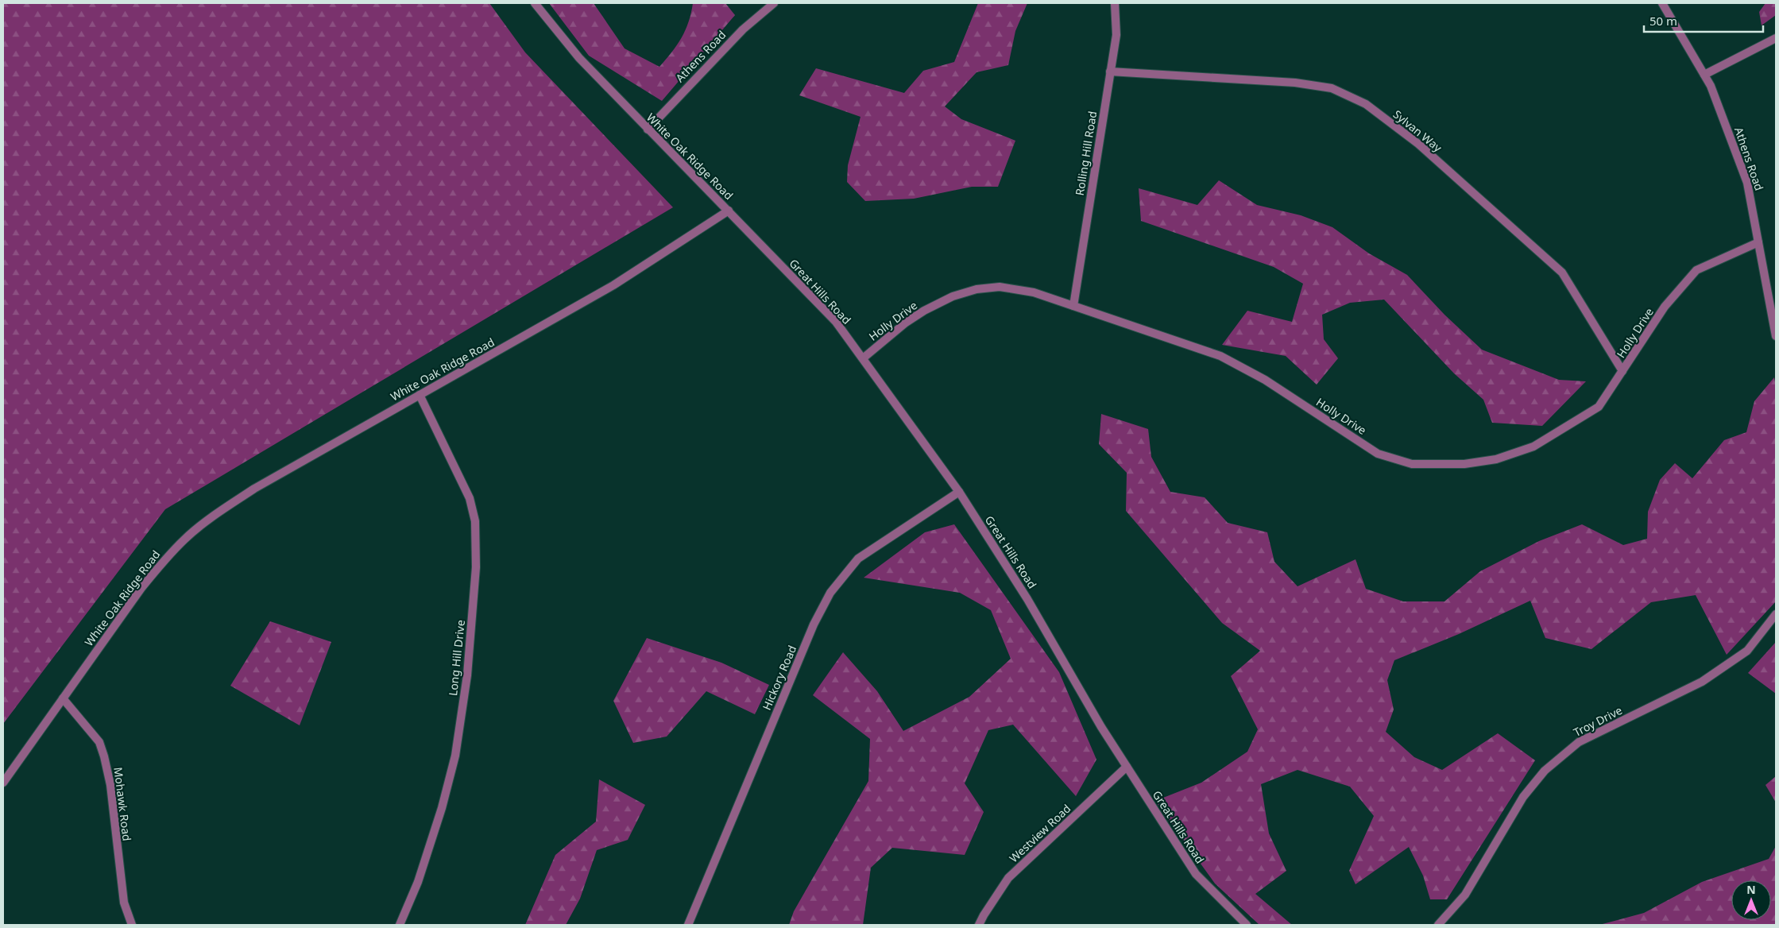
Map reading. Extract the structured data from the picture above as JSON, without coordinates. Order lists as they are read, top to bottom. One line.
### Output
{"streets":{"street":["Athens Road","Sylvan Way","Rolling Hill Road","White Oak Ridge Road","Great Hills Road","Holly Drive","Long Hill Drive","Hickory Road","Troy Drive","Mohawk Road","Westview Road"]},"crossings":[["Athens Road","White Oak Ridge Road"],["Athens Road","Holly Drive"],["Sylvan Way","Rolling Hill Road"],["Sylvan Way","Holly Drive"],["Rolling Hill Road","Holly Drive"],["White Oak Ridge Road","Great Hills Road"],["White Oak Ridge Road","Long Hill Drive"],["White Oak Ridge Road","Mohawk Road"],["Great Hills Road","Holly Drive"],["Great Hills Road","Hickory Road"],["Great Hills Road","Westview Road"]],"scale_bar":"50 m","north":"top"}
